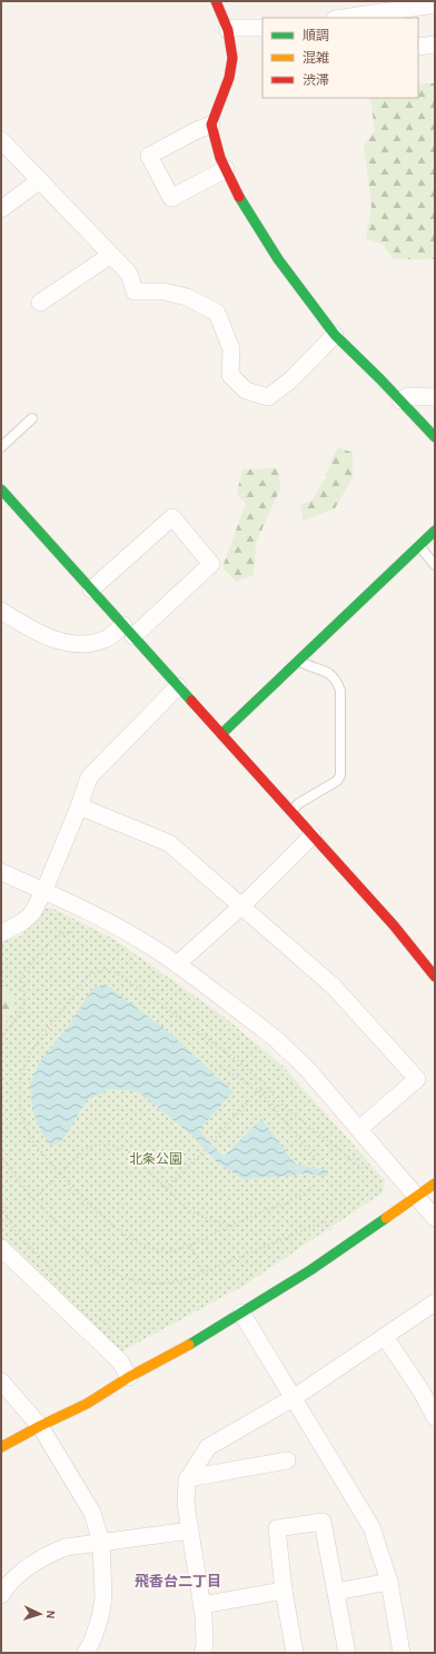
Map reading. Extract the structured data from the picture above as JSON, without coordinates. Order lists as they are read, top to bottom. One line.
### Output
{"districts":["飛香台二丁目"],"parks":["北条公園"],"legend":["順調","混雑","渋滞"],"north":"right"}
